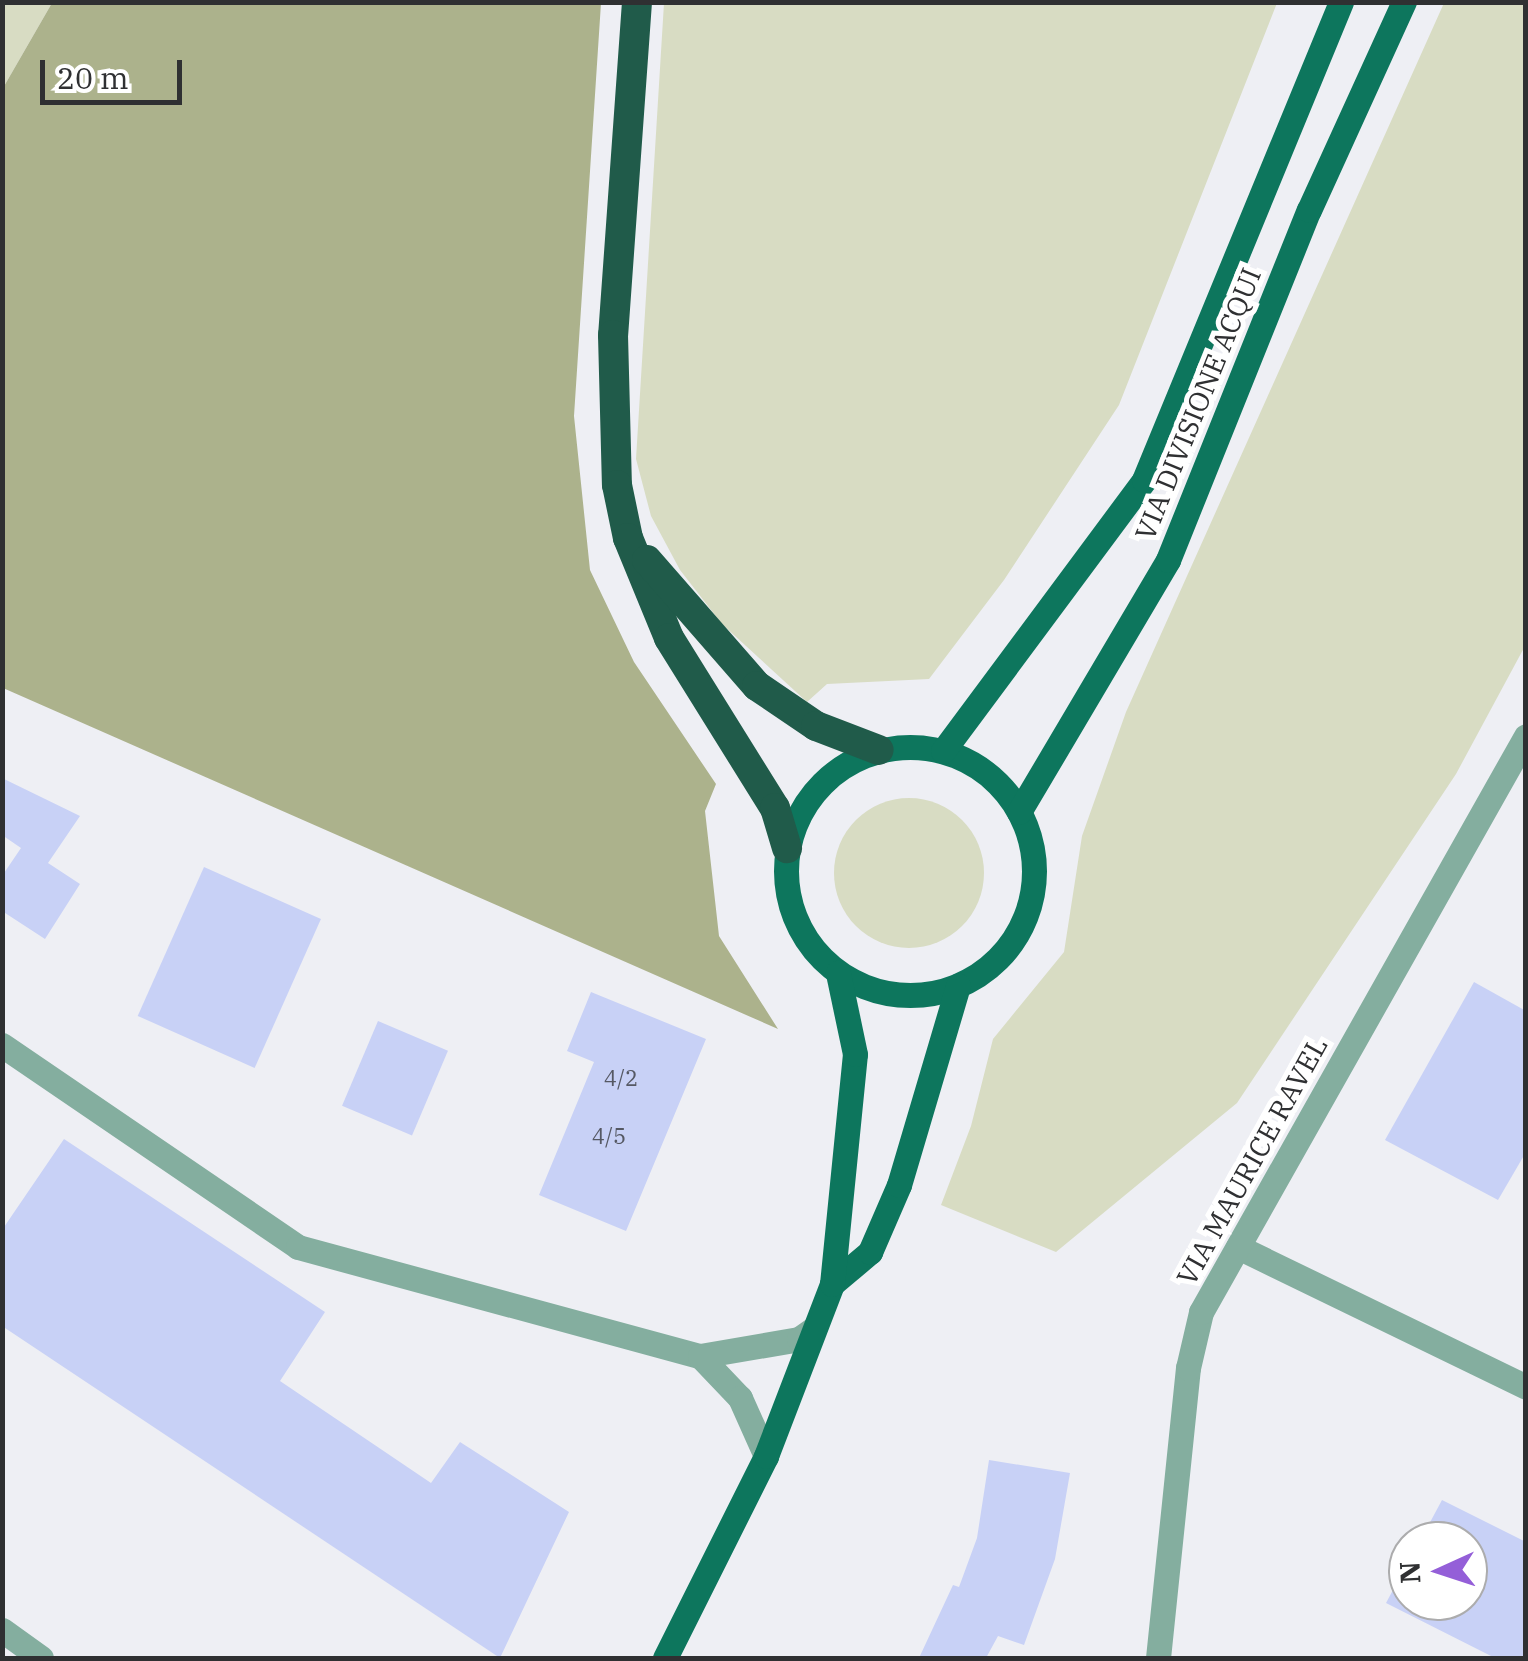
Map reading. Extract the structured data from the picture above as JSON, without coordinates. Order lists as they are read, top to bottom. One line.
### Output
{"streets":{"main road":["VIA DIVISIONE ACQUI"],"street":["VIA MAURICE RAVEL"]},"house_numbers":["4/2","4/5"],"scale_bar":"20 m","north":"left"}
